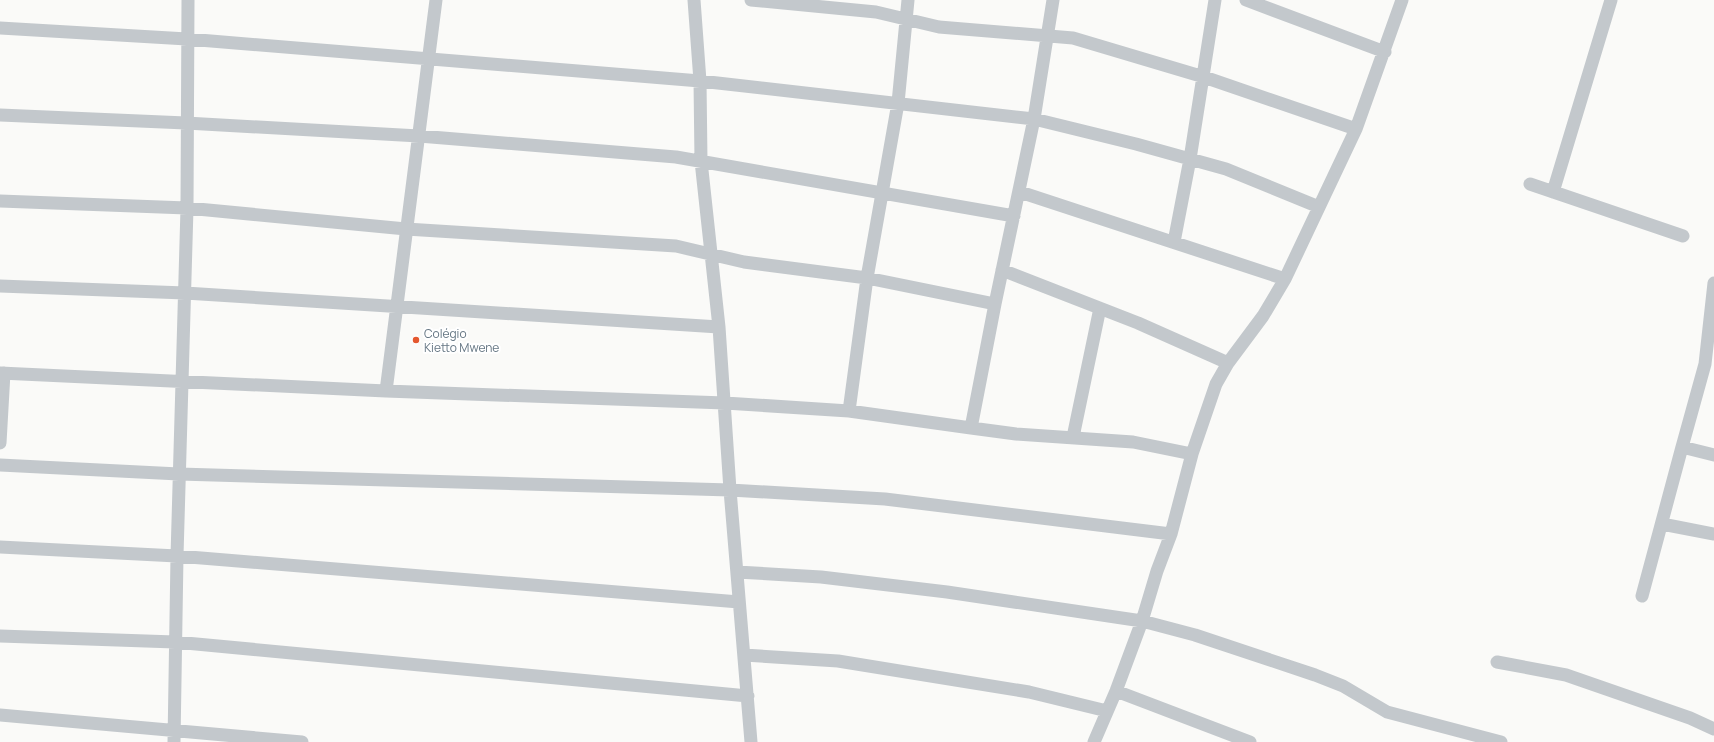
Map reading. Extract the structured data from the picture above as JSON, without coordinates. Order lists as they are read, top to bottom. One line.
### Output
{"places":["Colégio Kietto Mwene"]}
